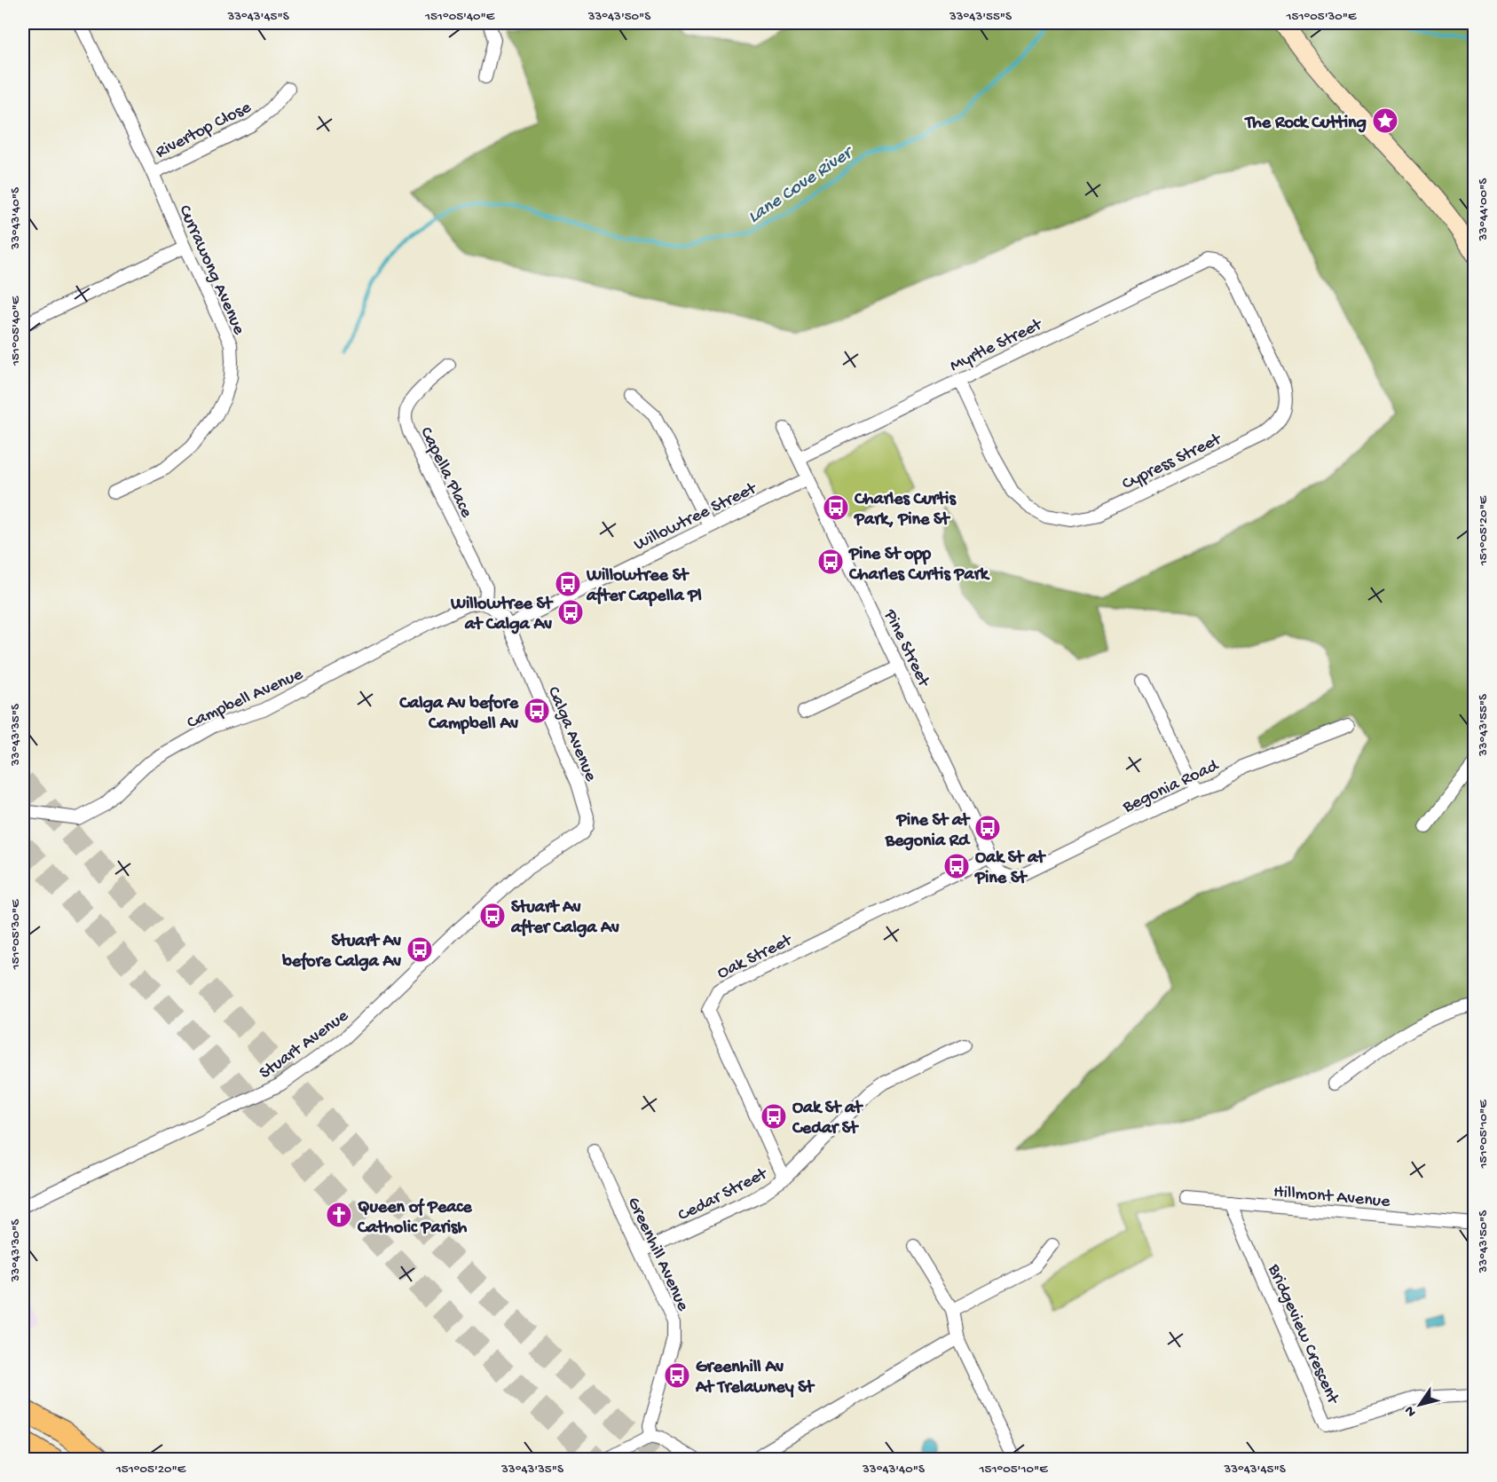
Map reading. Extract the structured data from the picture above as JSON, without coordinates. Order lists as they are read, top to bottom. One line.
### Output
{"streets":{"street":["Rivertop Close","Currawong Avenue","Myrtle Street","Cypress Street","Capella Place","Willowtree Street","Pine Street","Campbell Avenue","Calga Avenue","Begonia Road","Oak Street","Stuart Avenue","Cedar Street","Hillmont Avenue","Greenhill Avenue","Bridgeview Crescent"]},"crossings":[["Rivertop Close","Currawong Avenue"],["Myrtle Street","Cypress Street"],["Myrtle Street","Pine Street"],["Capella Place","Campbell Avenue"],["Willowtree Street","Pine Street"],["Willowtree Street","Calga Avenue"],["Pine Street","Begonia Road"],["Pine Street","Oak Street"],["Calga Avenue","Stuart Avenue"],["Oak Street","Cedar Street"],["Cedar Street","Greenhill Avenue"],["Hillmont Avenue","Bridgeview Crescent"]],"water":["Lane Cove River"],"places":{"place":["The Rock Cutting"],"bus stop":["Charles Curtis Park, Pine St","Pine St opp Charles Curtis Park","Willowtree St after Capella Pl","Willowtree St at Calga Av","Calga Av before Campbell Av","Pine St at Begonia Rd","Oak St at Pine St","Stuart Av after Calga Av","Stuart Av before Calga Av","Oak St at Cedar St","Greenhill Av At Trelawney St"],"church":["Queen of Peace Catholic Parish"]},"north":"bottom left","coordinates":["33°43'45\"S","151°05'40\"E","33°43'50\"S","33°43'55\"S","151°05'30\"E","33°44'00\"S","33°43'40\"S","151°05'20\"E","33°43'35\"S","151°05'10\"E","33°43'30\"S"]}
